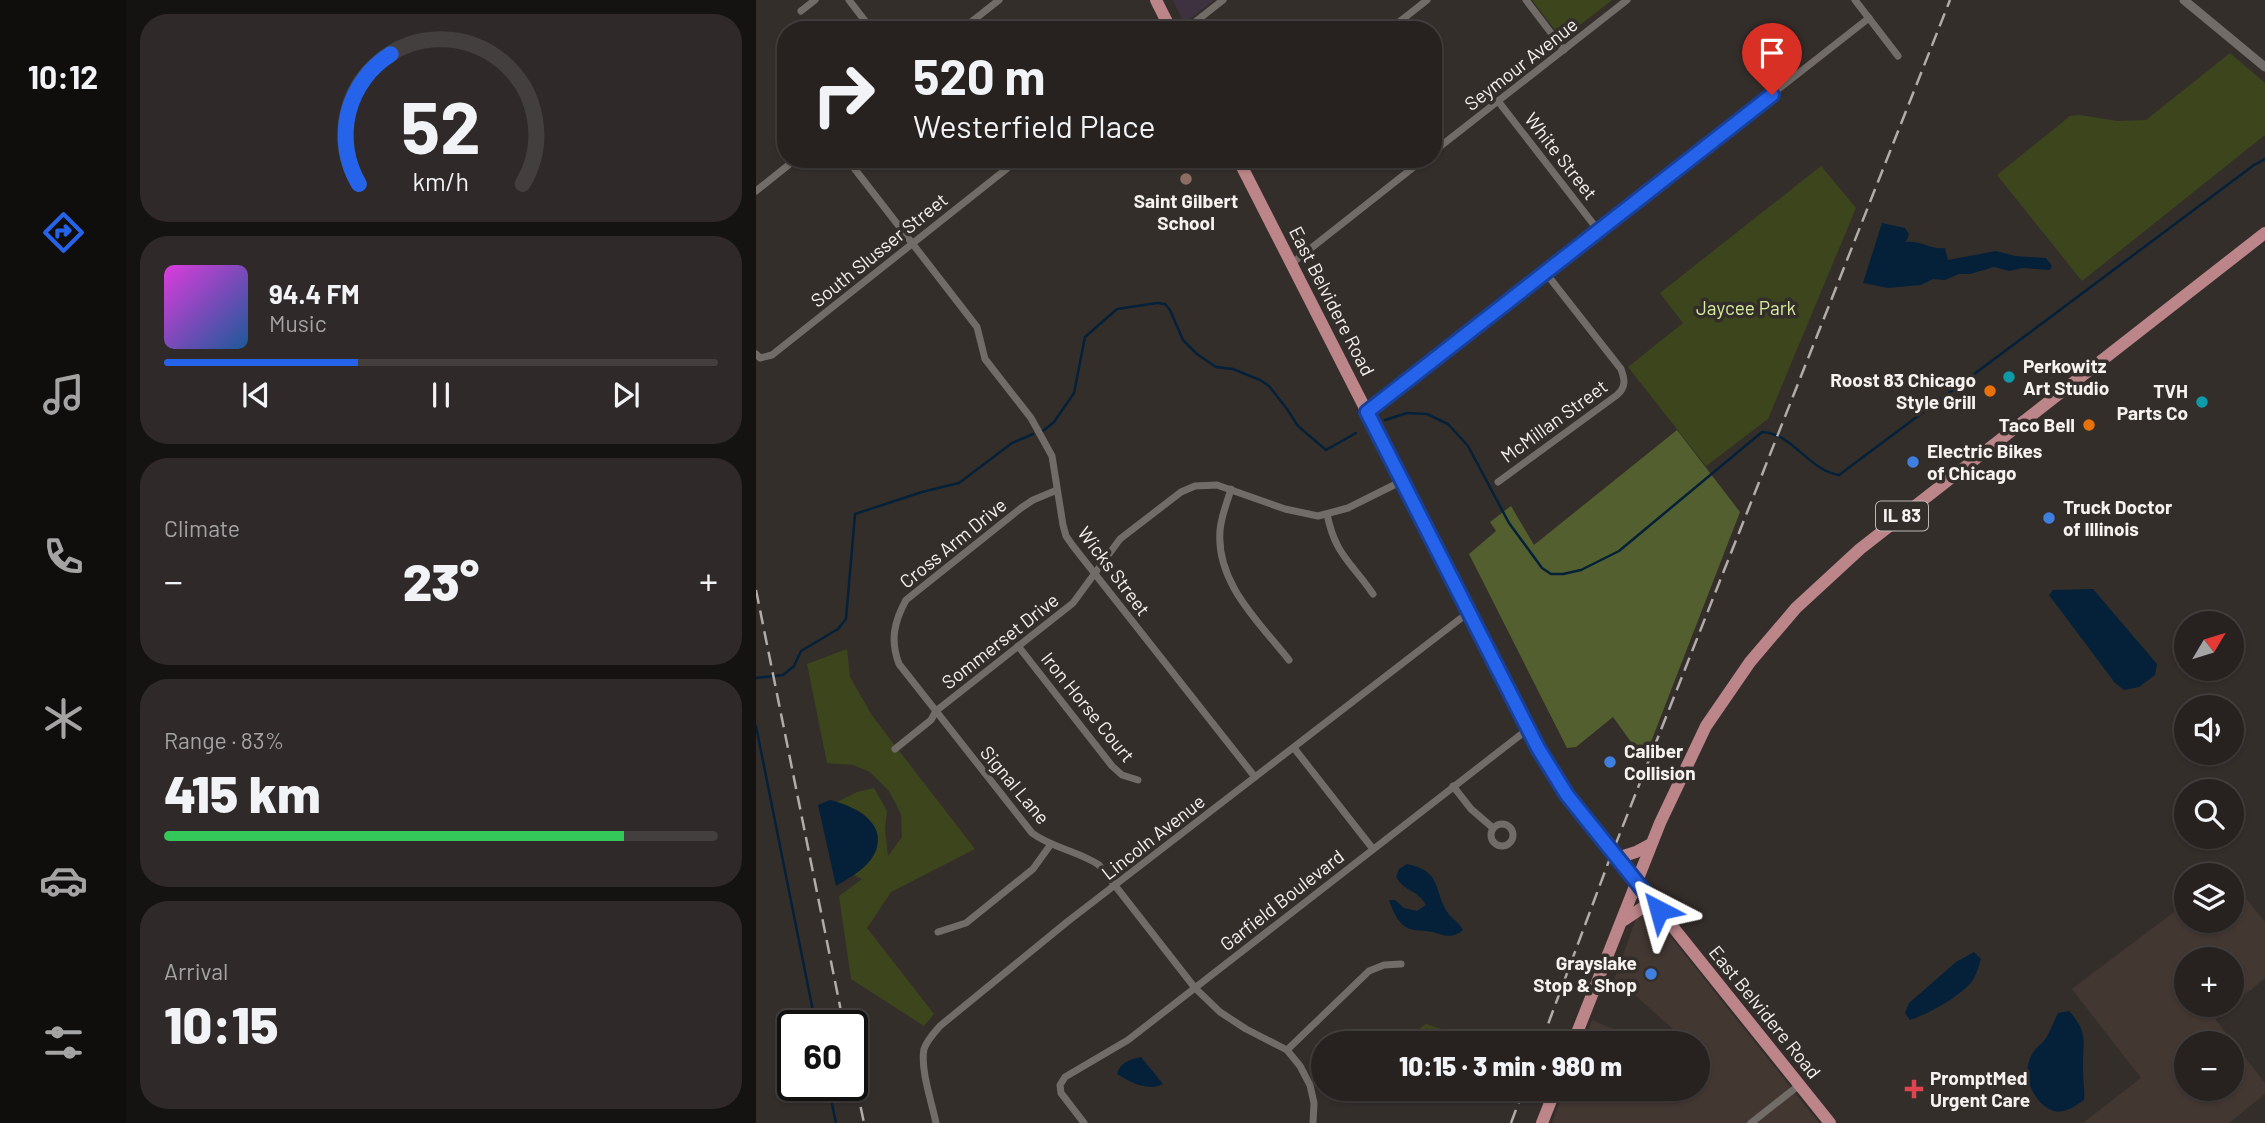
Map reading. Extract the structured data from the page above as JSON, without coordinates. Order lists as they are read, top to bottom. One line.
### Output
{"streets":{"main road":["East Belvidere Road","IL 83"],"street":["Seymour Avenue","White Street","South Slusser Street","McMillan Street","Cross Arm Drive","Wicks Street","Sommerset Drive","Iron Horse Court","Signal Lane","Lincoln Avenue","Garfield Boulevard"]},"crossings":[["Seymour Avenue","White Street"],["South Slusser Street","Wicks Street"],["East Belvidere Road","IL 83"],["East Belvidere Road","Sommerset Drive"],["East Belvidere Road","Lincoln Avenue"],["East Belvidere Road","Garfield Boulevard"],["Cross Arm Drive","Wicks Street"],["Cross Arm Drive","Sommerset Drive"],["Cross Arm Drive","Signal Lane"],["Wicks Street","Sommerset Drive"],["Wicks Street","Lincoln Avenue"],["Sommerset Drive","Iron Horse Court"],["Sommerset Drive","Signal Lane"],["Signal Lane","Lincoln Avenue"],["Signal Lane","Garfield Boulevard"]],"parks":["Jaycee Park"],"places":{"other":["Saint Gilbert School","Perkowitz Art Studio","Roost 83 Chicago Style Grill","TVH Parts Co","Taco Bell","Electric Bikes of Chicago","Truck Doctor of Illinois","Caliber Collision","Grayslake Stop & Shop"],"health":["PromptMed Urgent Care"]},"north":"top right","page":{"tabs":"10:12","turn":["520 m","Westerfield Place"],"song":["94.4 FM","Music"],"tile":["Climate",["Range · 83%","415 km"],["Arrival","10:15"]],"heat":["−","23°","+"],"map_buttons":["+","−"],"limit":"60","trip":"10:15 · 3 min · 980 m","gauge":["52","km/h"]}}
